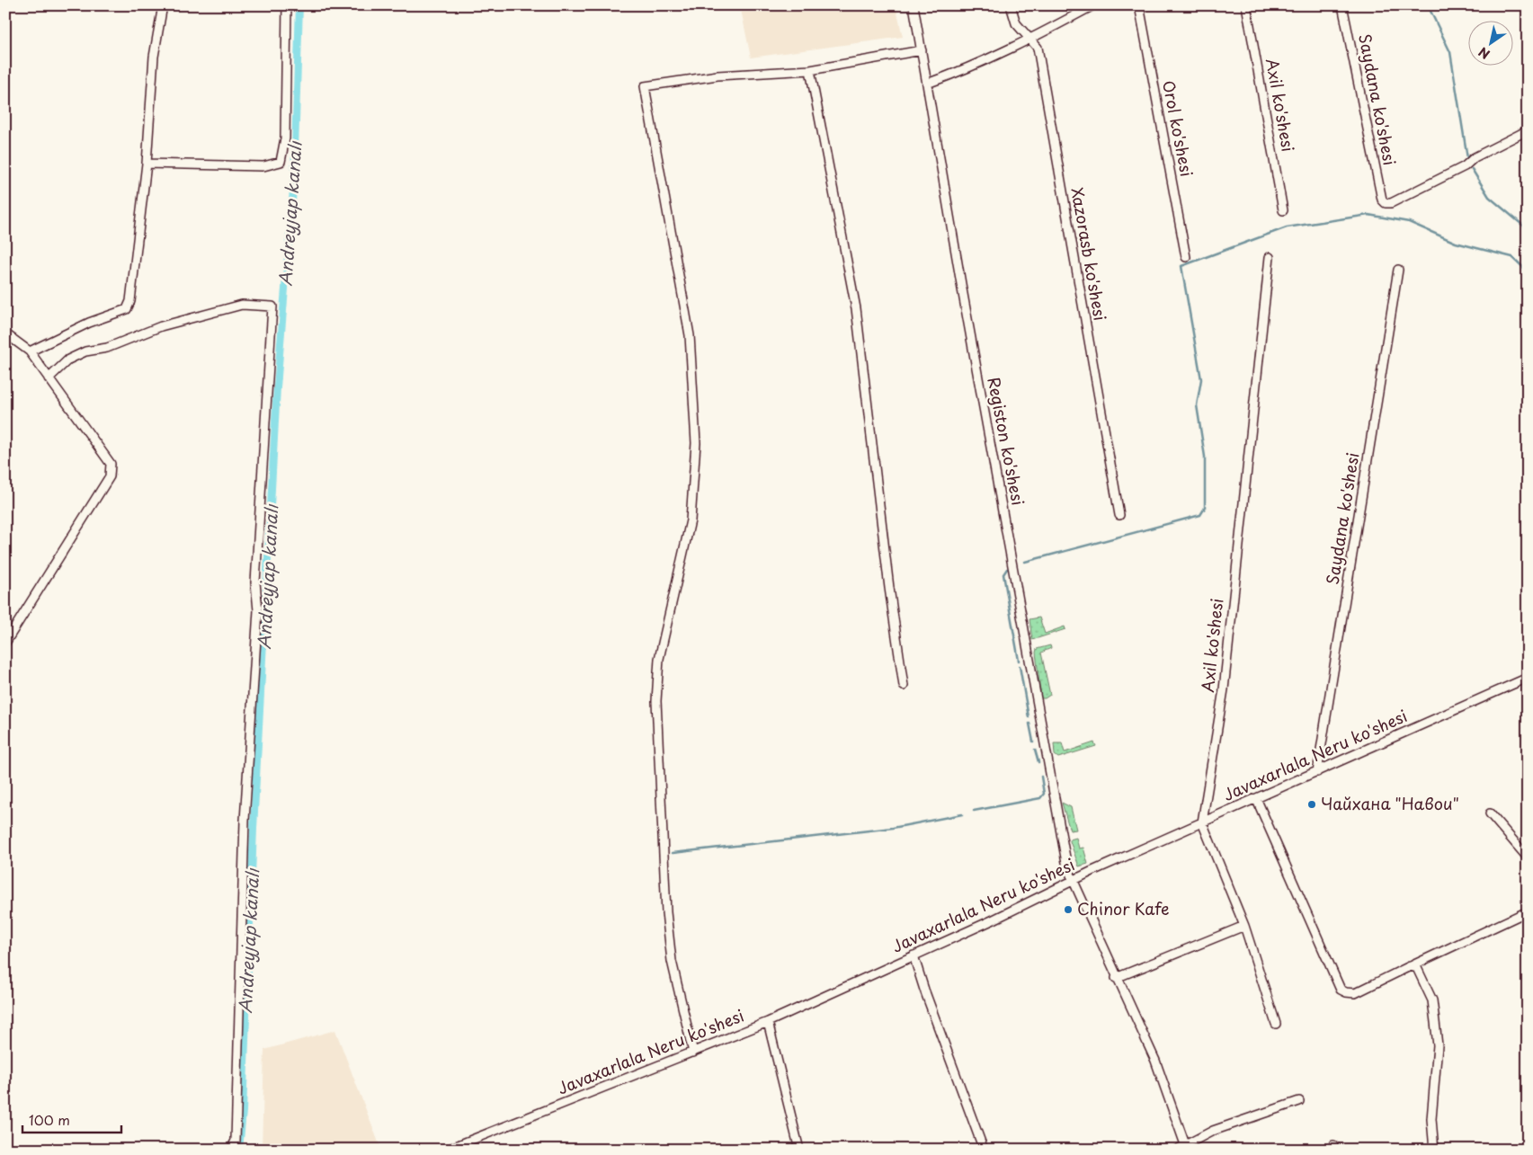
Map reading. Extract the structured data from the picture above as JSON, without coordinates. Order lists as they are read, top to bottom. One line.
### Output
{"streets":{"street":["Saydana ko'shesi","Axil ko'shesi","Orol ko'shesi","Xazorasb ko'shesi","Registon ko'shesi","Javaxarlala Neru ko'shesi"]},"crossings":[["Saydana ko'shesi","Javaxarlala Neru ko'shesi"],["Axil ko'shesi","Javaxarlala Neru ko'shesi"],["Registon ko'shesi","Javaxarlala Neru ko'shesi"]],"water":["Andreyjap kanalı"],"places":["Чайхана \"Навои\"","Chinor Kafe"],"scale_bar":"100 m","north":"bottom left"}
